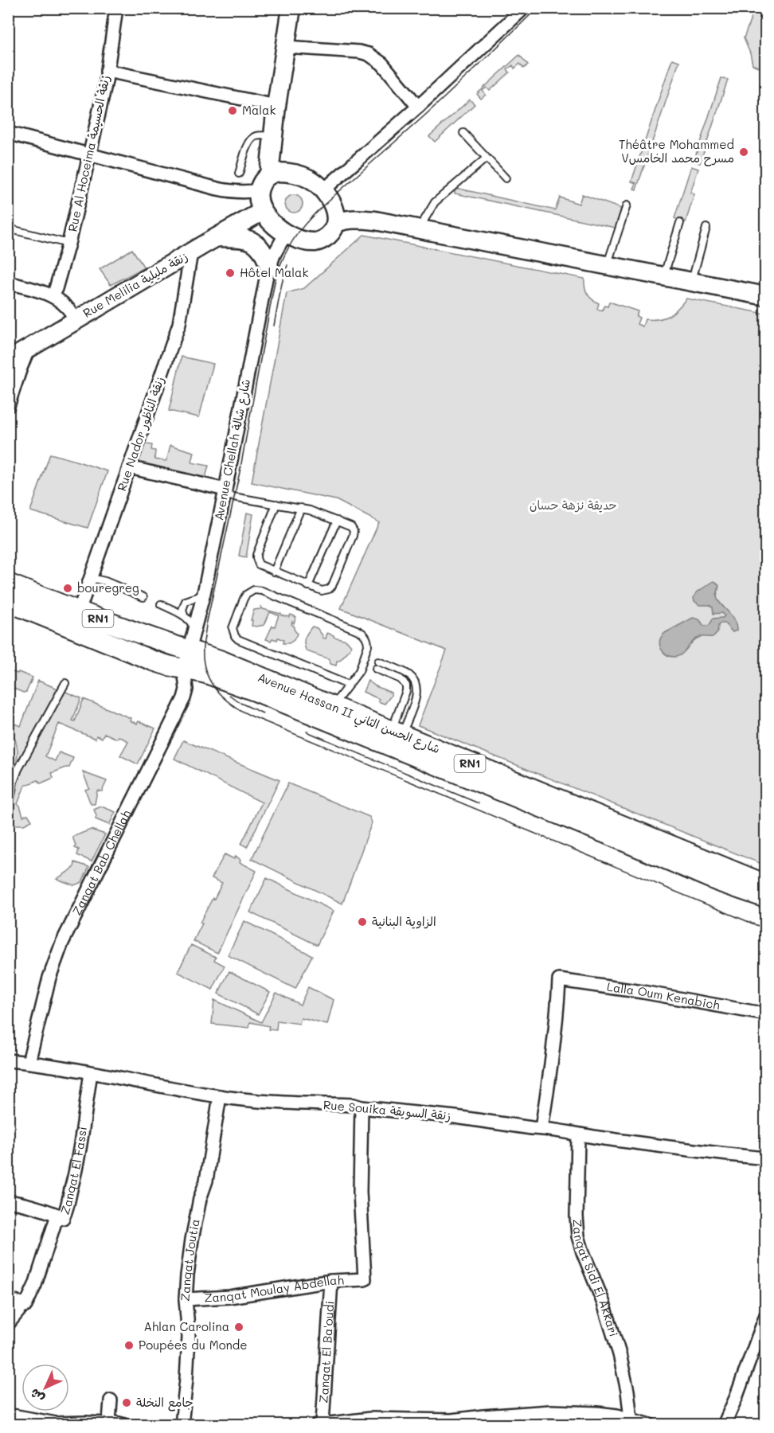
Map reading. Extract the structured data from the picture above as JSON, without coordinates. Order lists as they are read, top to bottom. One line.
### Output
{"streets":{"main road":["RN1","Avenue Hassan II شارع الحسن الثاني"],"street":["Rue Al Hoceima زنقة الحسيمة","Rue Melilia زنقة مليلية","Rue Nador زنقة الناظور","Avenue Chellah شارع شالة","Zanqat Bab Chellah","Lalla Oum Kenabich","Rue Souika زنقة السويقة","Zanqat El Fassi","Zanqat Joutia","Zanqat Sidi El Akkari","Zanqat Moulay Abdellah","Zanqat El Ba'oudi"]},"crossings":[["Rue Melilia زنقة مليلية","Rue Nador زنقة الناظور"],["Rue Melilia زنقة مليلية","Avenue Chellah شارع شالة"],["Rue Nador زنقة الناظور","Avenue Hassan II شارع الحسن الثاني"],["Avenue Chellah شارع شالة","Avenue Hassan II شارع الحسن الثاني"],["Avenue Chellah شارع شالة","Zanqat Bab Chellah"],["Avenue Hassan II شارع الحسن الثاني","Zanqat Bab Chellah"],["Zanqat Bab Chellah","Rue Souika زنقة السويقة"],["Lalla Oum Kenabich","Rue Souika زنقة السويقة"],["Rue Souika زنقة السويقة","Zanqat El Fassi"],["Rue Souika زنقة السويقة","Zanqat Joutia"],["Rue Souika زنقة السويقة","Zanqat Sidi El Akkari"],["Rue Souika زنقة السويقة","Zanqat Moulay Abdellah"],["Zanqat Joutia","Zanqat Moulay Abdellah"],["Zanqat Moulay Abdellah","Zanqat El Ba'oudi"]],"parks":["حديقة نزهة حسان"],"places":["Malak","Théâtre Mohammed Vمسرح محمد الخامس","Hôtel Malak","bouregreg","الزاوية البنانية","Ahlan Carolina","Poupées du Monde","جامع النخلة"],"north":"bottom left"}
